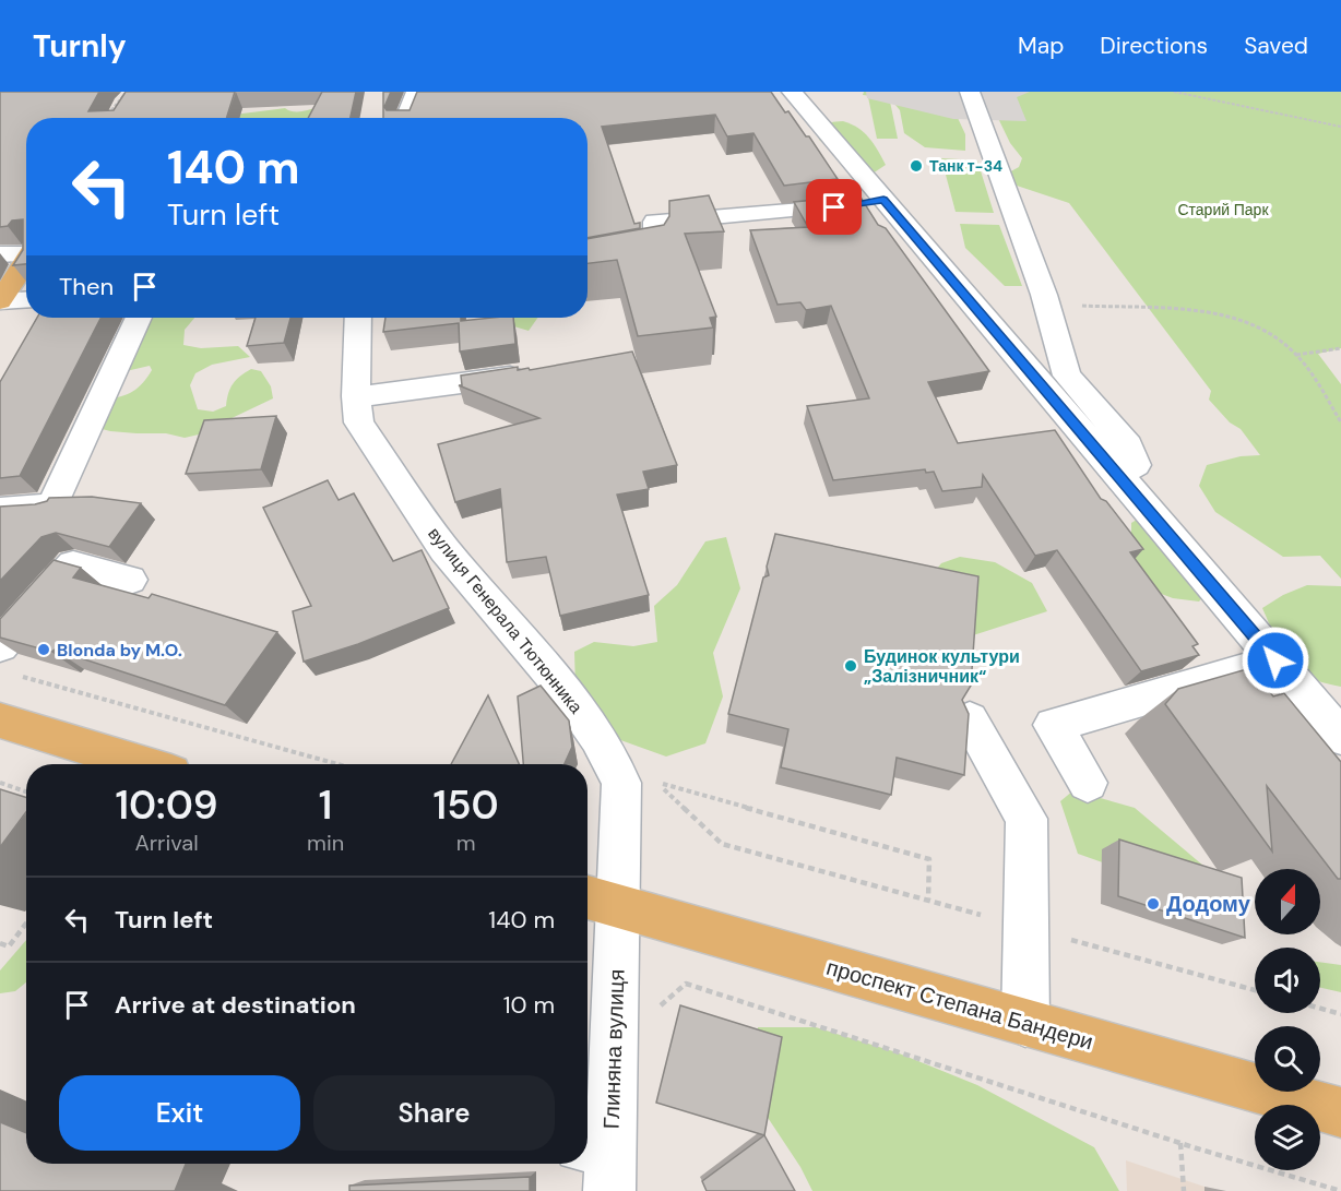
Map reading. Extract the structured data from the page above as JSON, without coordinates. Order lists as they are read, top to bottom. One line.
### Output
{"streets":{"main road":["проспект Степана Бандери"],"street":["вулиця Генерала Тютюнника","Глиняна вулиця"]},"crossings":[["вулиця Генерала Тютюнника","Глиняна вулиця"],["проспект Степана Бандери","Глиняна вулиця"]],"parks":["Старий Парк"],"places":["Танк т-34","Blonda by M.O.","Будинок культури „Залізничник“","Додому"],"north":"top","page":{"header":"Turnly","nav":["Map","Directions","Saved"],"turn":["140 m","Turn left"],"then":"Then","eta":["10:09","Arrival","1","min","150","m"],"list":[{"name":"Turn left","value":"140 m"},{"name":"Arrive at destination","value":"10 m"}],"buttons":["Exit","Share"]}}
